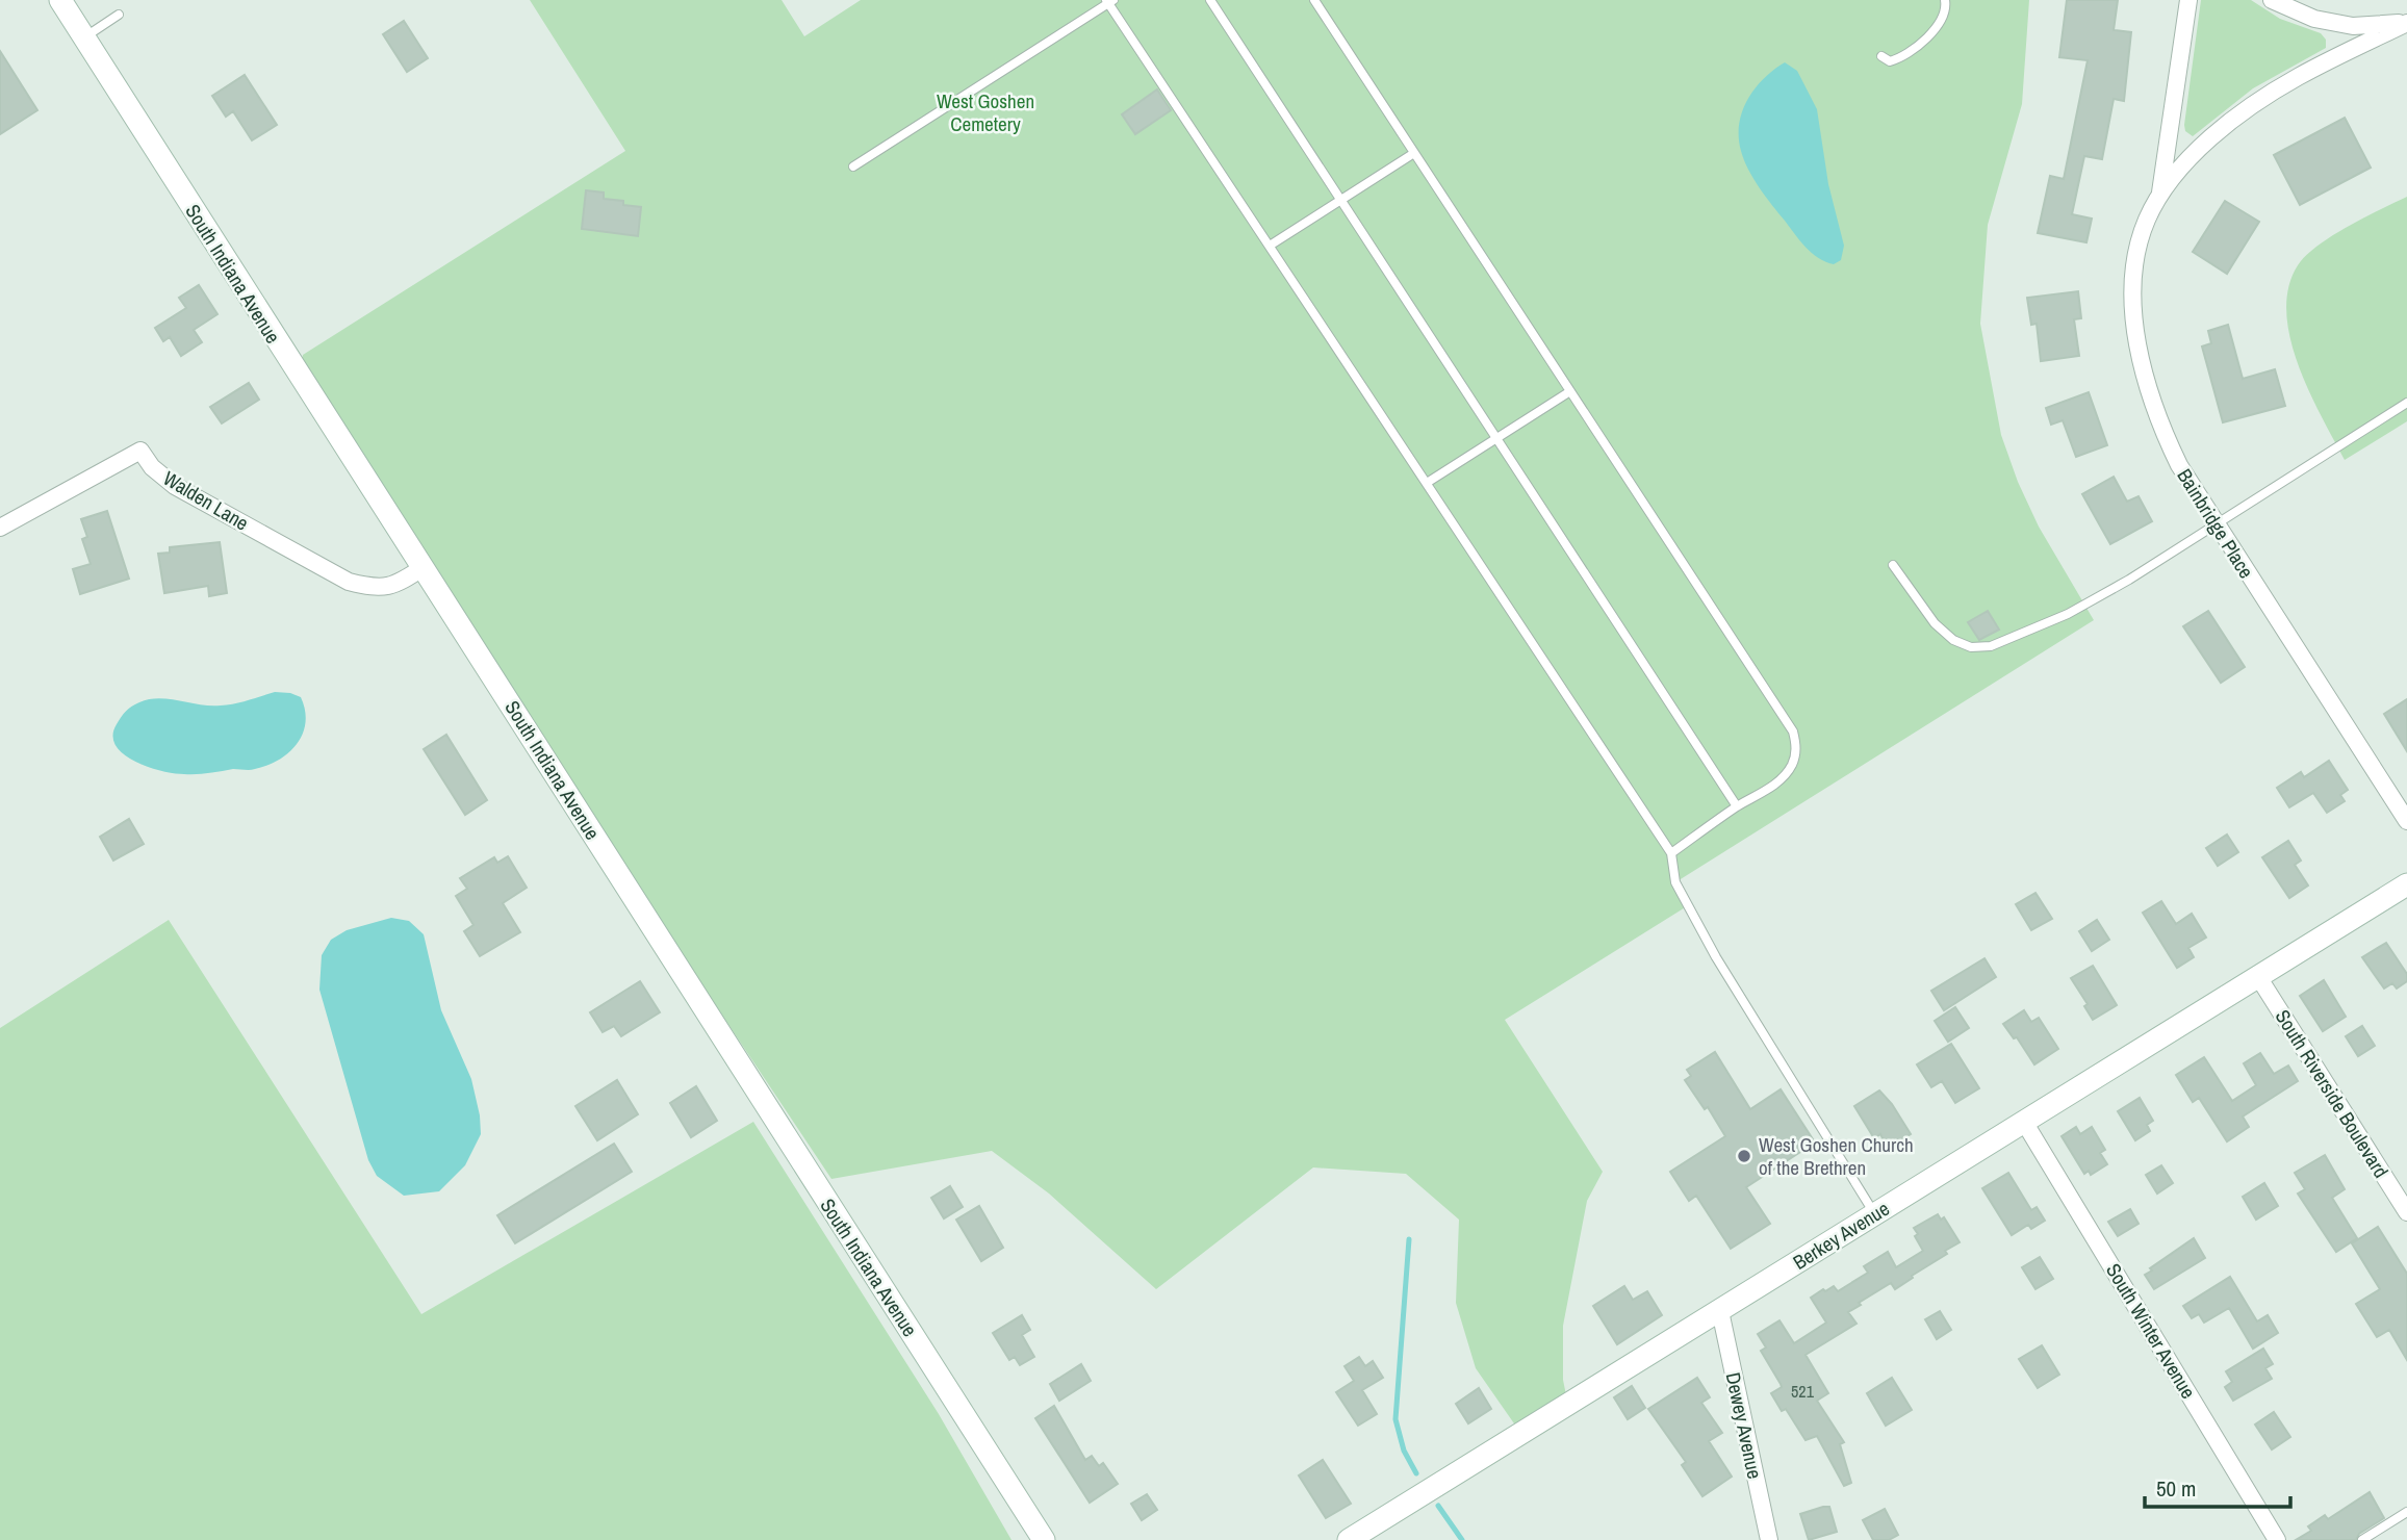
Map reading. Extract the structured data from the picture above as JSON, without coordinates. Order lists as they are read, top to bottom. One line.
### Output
{"streets":{"street":["South Indiana Avenue","Walden Lane","Bainbridge Place","South Riverside Boulevard","Berkey Avenue","South Winter Avenue","Dewey Avenue"]},"crossings":[["South Indiana Avenue","Walden Lane"],["South Riverside Boulevard","Berkey Avenue"],["Berkey Avenue","South Winter Avenue"],["Berkey Avenue","Dewey Avenue"]],"parks":["West Goshen Cemetery"],"places":["West Goshen Church of the Brethren"],"house_numbers":["521"],"scale_bar":"50 m"}
